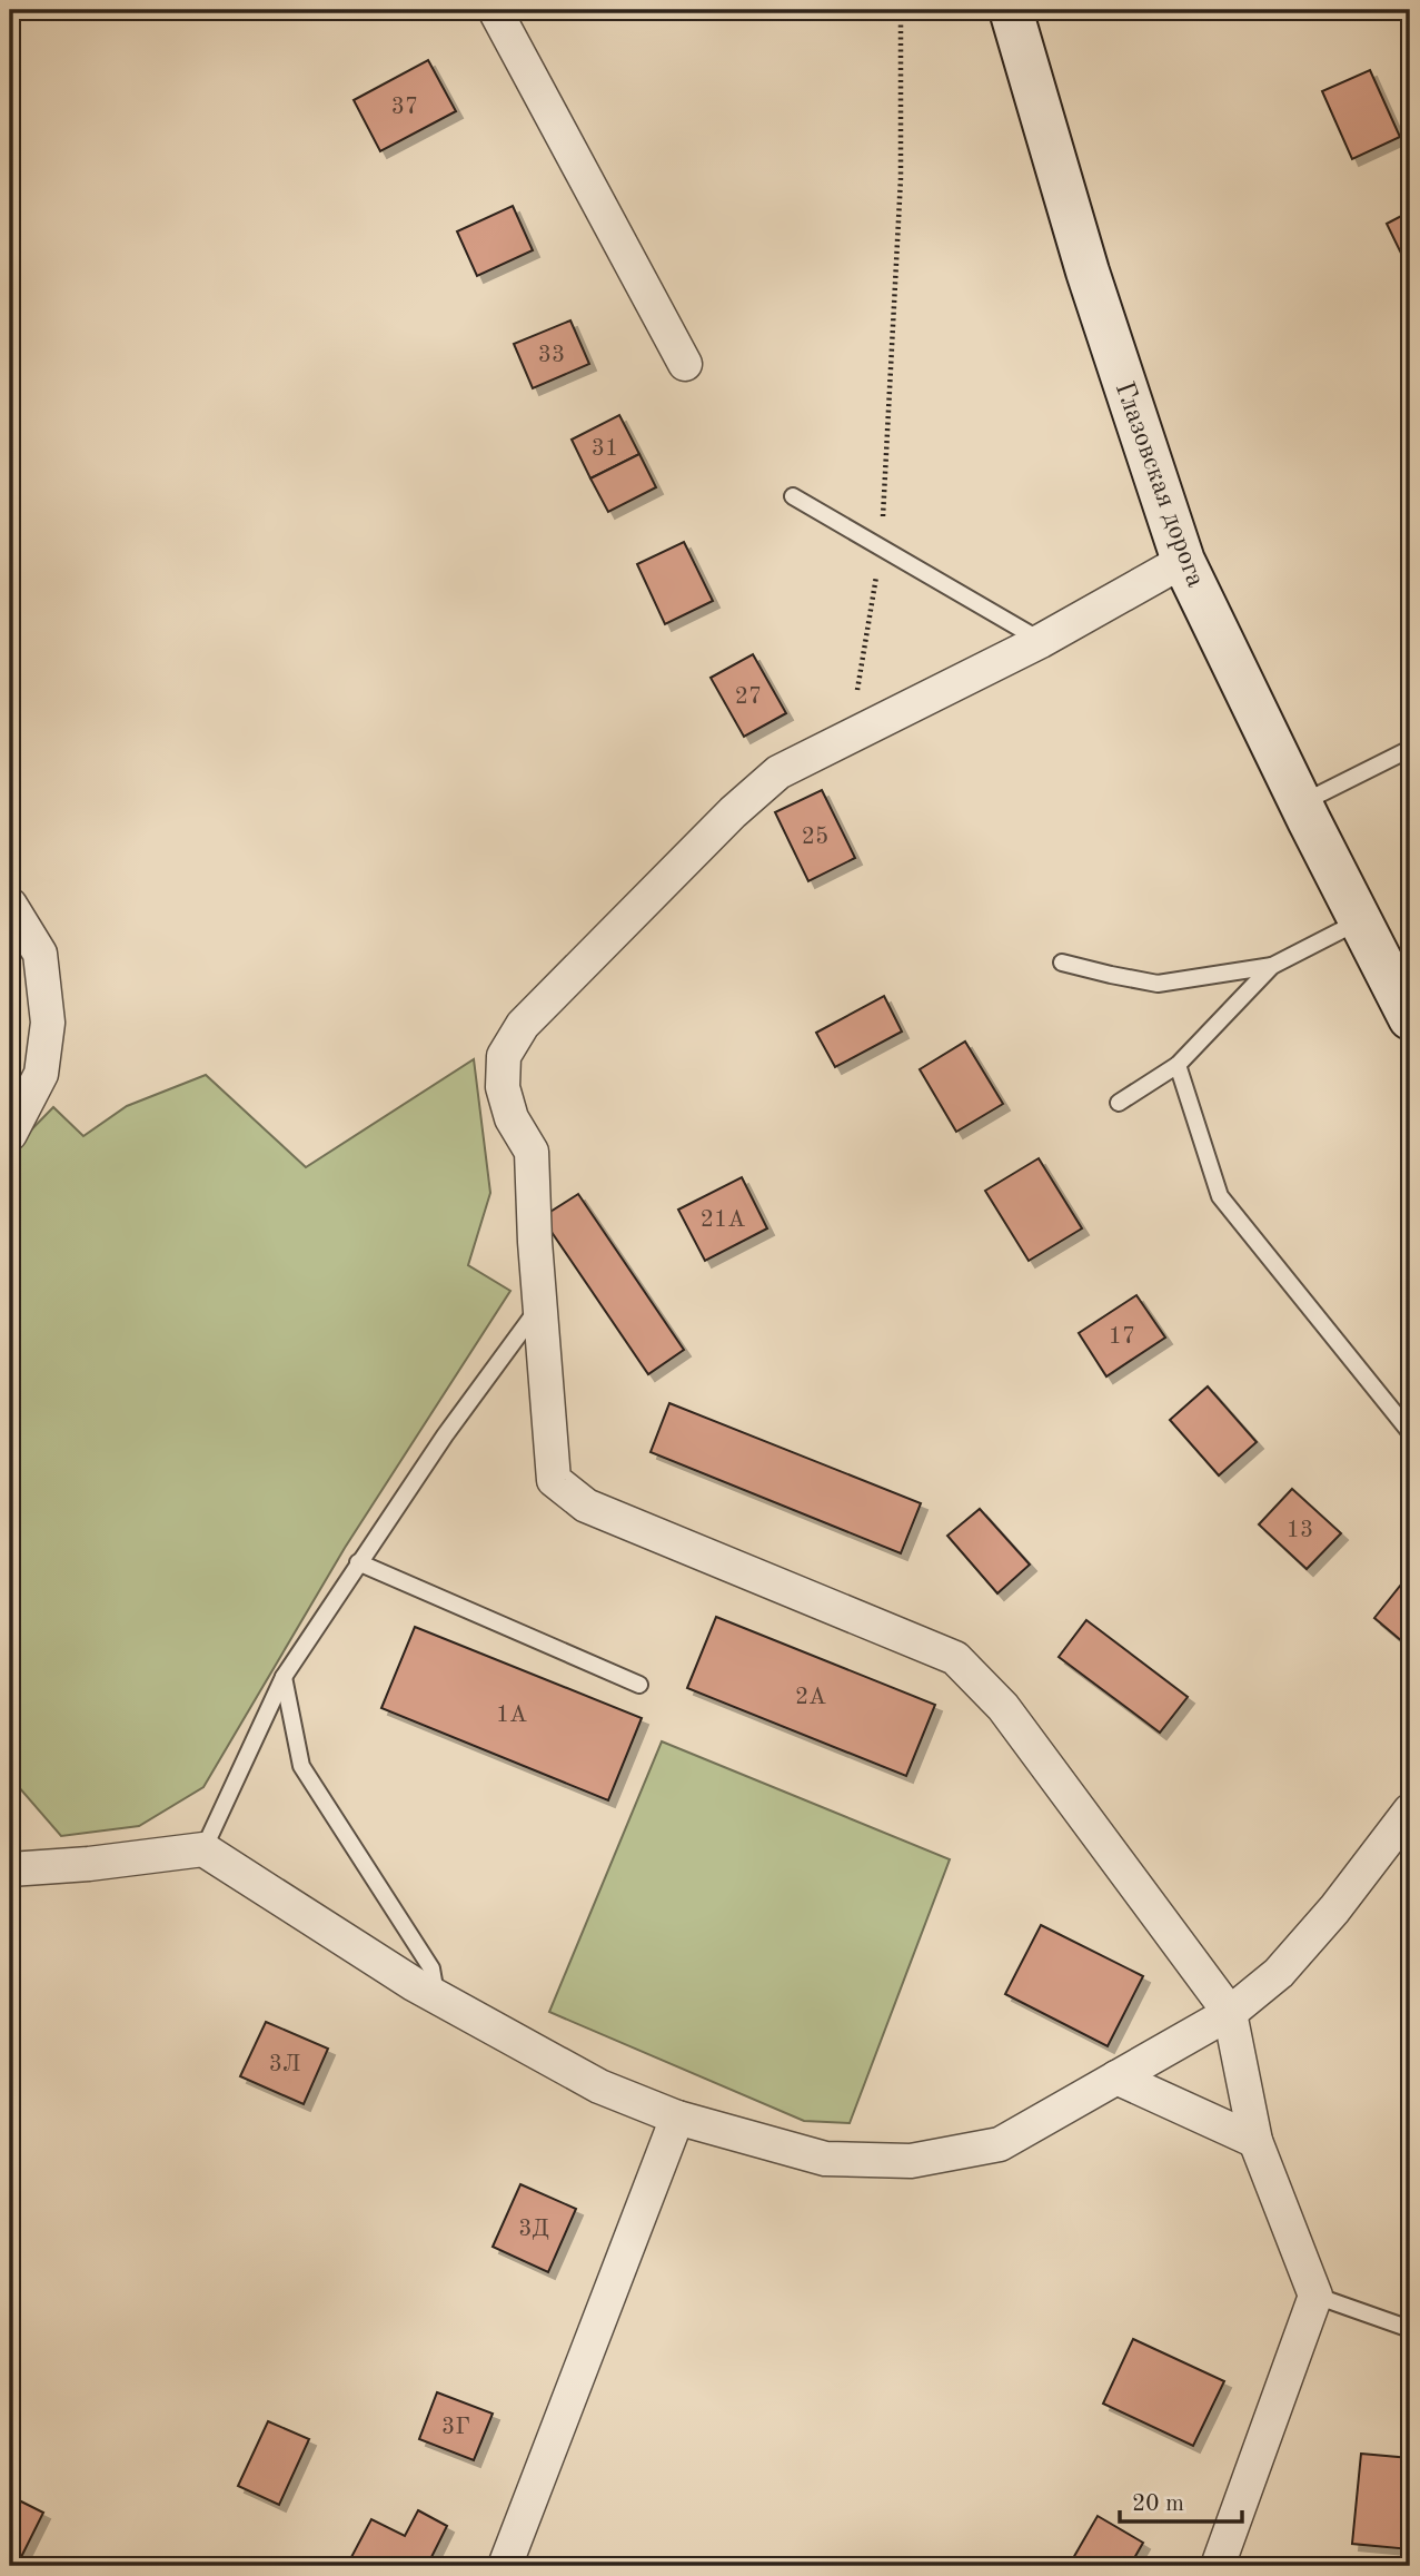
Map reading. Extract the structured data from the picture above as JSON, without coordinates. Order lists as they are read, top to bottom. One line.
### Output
{"streets":{"street":["Глазовская дорога"]},"house_numbers":["37","33","31","27","25","21А","17","13","2А","1А","3Л","3Д","3Г"],"scale_bar":"20 m"}
